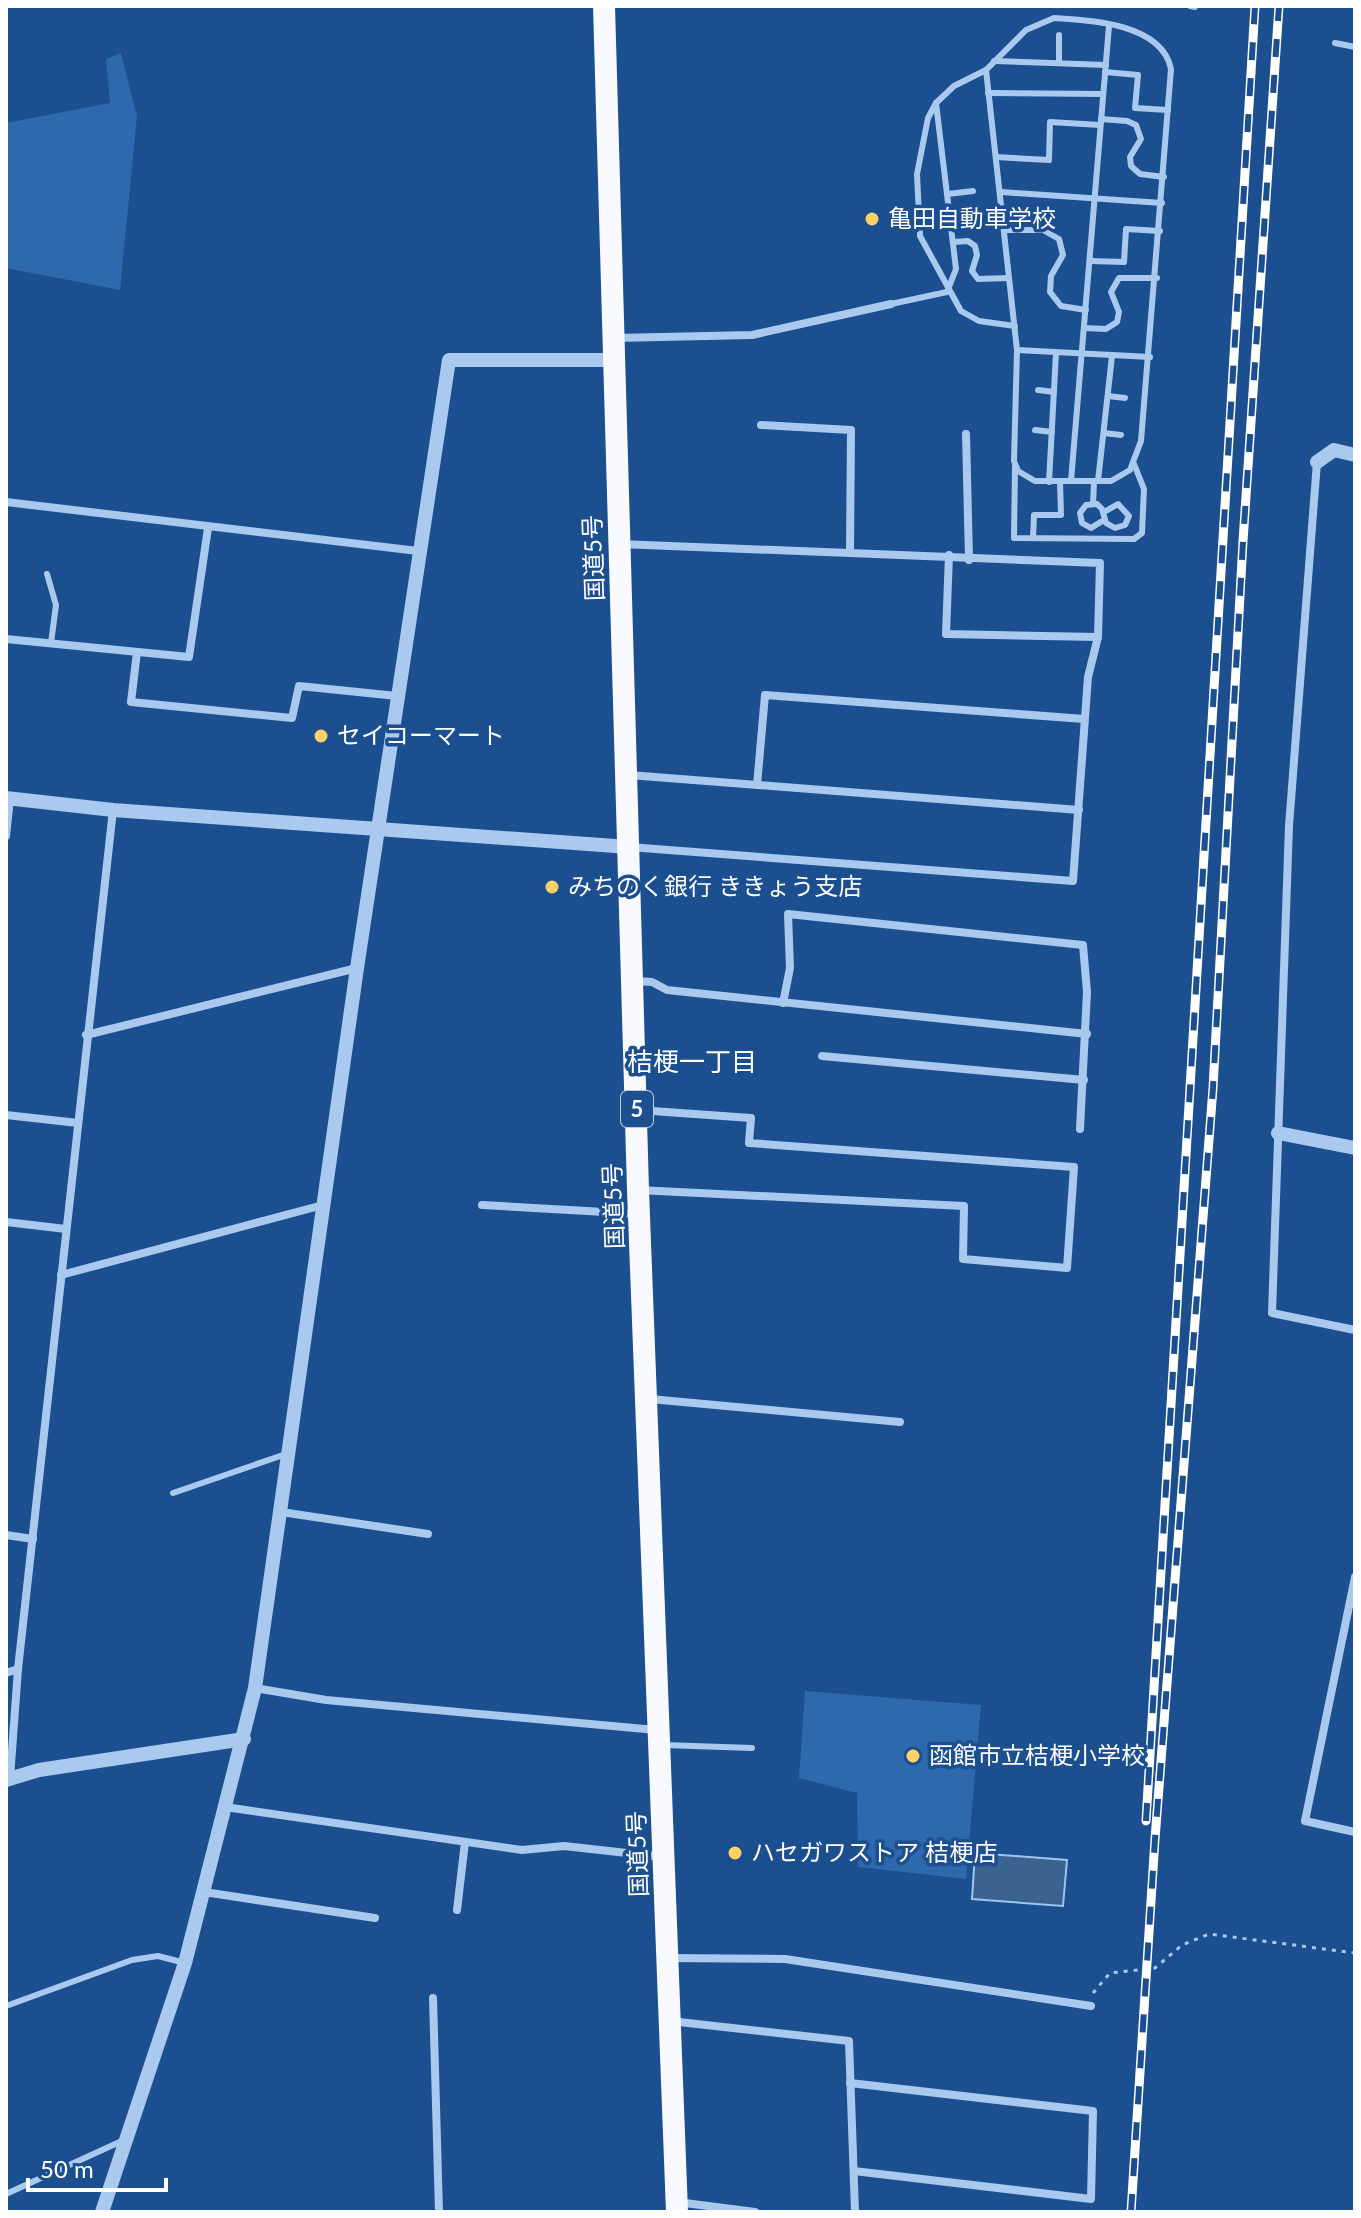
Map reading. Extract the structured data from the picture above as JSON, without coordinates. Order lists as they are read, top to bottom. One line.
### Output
{"streets":{"highway":["国道5号","5"]},"districts":["桔梗一丁目"],"places":["亀田自動車学校","セイコーマート","みちのく銀行 ききょう支店","函館市立桔梗小学校","ハセガワストア 桔梗店"],"scale_bar":"50 m"}
